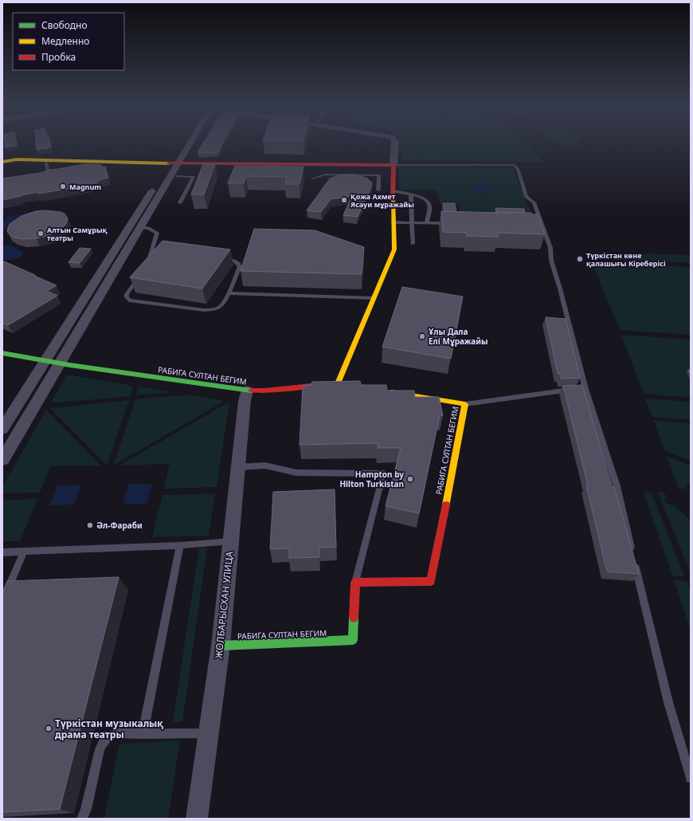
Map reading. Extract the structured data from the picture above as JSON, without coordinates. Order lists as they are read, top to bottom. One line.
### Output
{"streets":{"street":["РАБИГА СУЛТАН БЕГИМ","ЖОЛБАРЫСХАН УЛИЦА"]},"crossings":[["РАБИГА СУЛТАН БЕГИМ","ЖОЛБАРЫСХАН УЛИЦА"]],"places":["Magnum","Қожа Ахмет Ясауи мұражайы","Алтын Самұрық театры","Түркістан көне қалашығы Кіреберісі","Ұлы Дала Елі Мұражайы","Hampton by Hilton Turkistan","Әл-Фараби","Түркістан музыкалық драма театры"],"legend":["Свободно","Медленно","Пробка"]}
